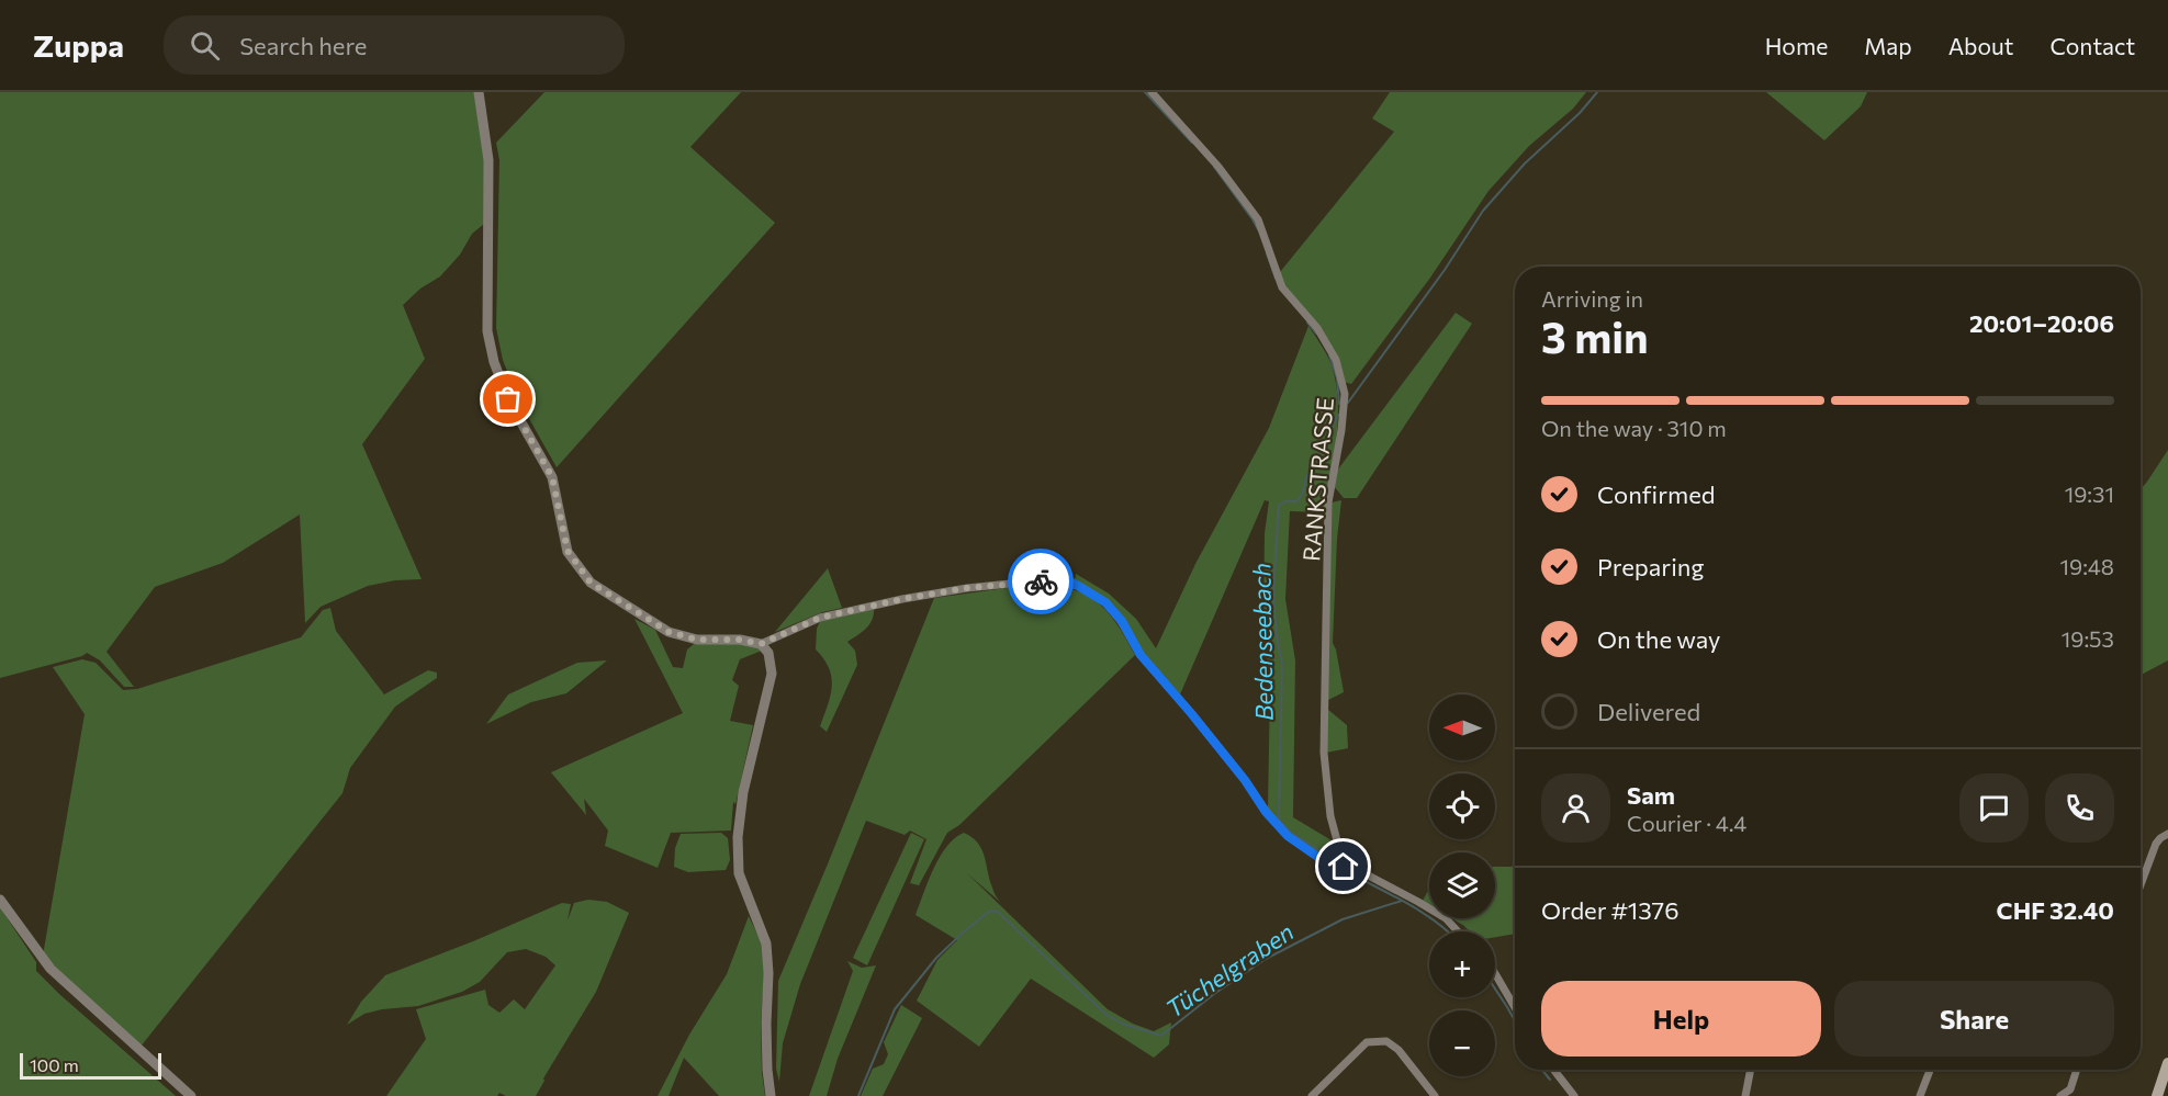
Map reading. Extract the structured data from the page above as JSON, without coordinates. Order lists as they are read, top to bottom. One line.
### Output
{"streets":{"street":["RANKSTRASSE"]},"water":["Bedenseebach","Tüchelgraben"],"scale_bar":"100 m","north":"left","page":{"header":"Zuppa","search":"Search here","nav":["Home","Map","About","Contact"],"heading":["3 min","Arriving in","20:01–20:06"],"panel":["Sam","Courier · 4.4","Order #1376","CHF 32.40"],"bar":"On the way · 310 m","list":[["Confirmed","19:31"],["Preparing","19:48"],["On the way","19:53"],"Delivered"],"map_buttons":["+","−"],"buttons":["Help","Share"],"scale":"100 m"}}
